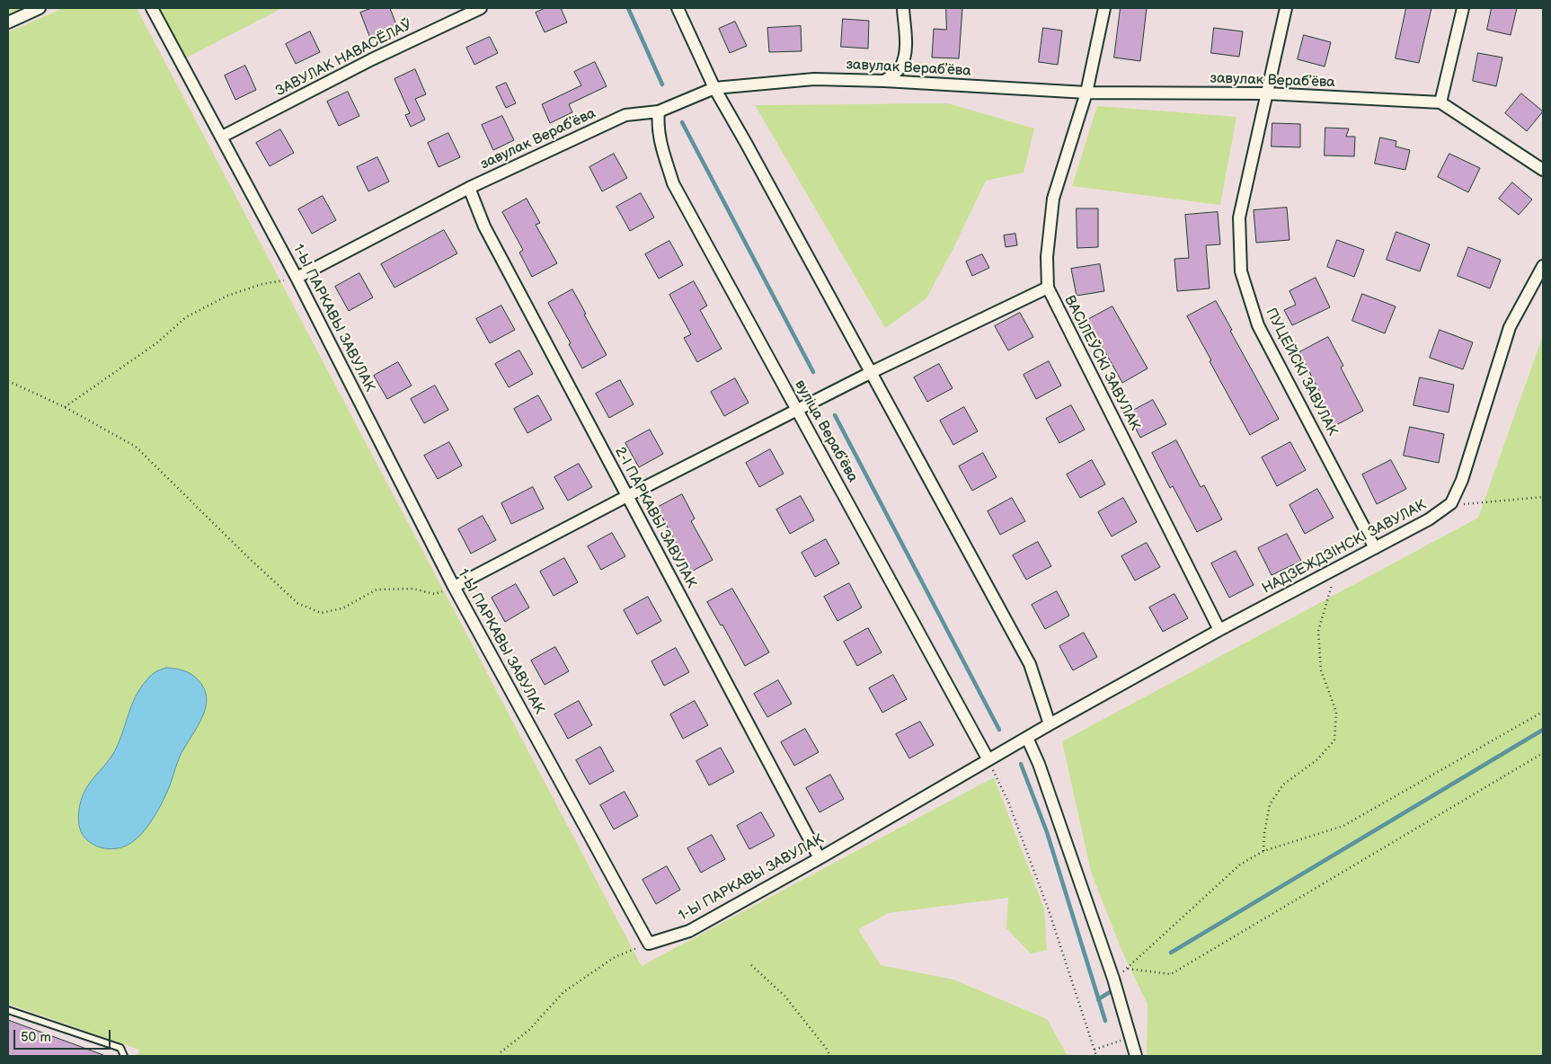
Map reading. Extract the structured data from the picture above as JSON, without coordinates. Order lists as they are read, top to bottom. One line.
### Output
{"streets":{"street":["ЗАВУЛАК НАВАСЁЛАЎ","завулак Верабʼёва","1-Ы ПАРКАВЫ ЗАВУЛАК","ВАСІЛЕЎСКІ ЗАВУЛАК","ПУЦЕЙСКІ ЗАВУЛАК","вуліца Верабʼёва","2-І ПАРКАВЫ ЗАВУЛАК","НАДЗЕЖДЗІНСКІ ЗАВУЛАК"]},"crossings":[["ЗАВУЛАК НАВАСЁЛАЎ","1-Ы ПАРКАВЫ ЗАВУЛАК"],["завулак Верабʼёва","1-Ы ПАРКАВЫ ЗАВУЛАК"],["завулак Верабʼёва","ВАСІЛЕЎСКІ ЗАВУЛАК"],["завулак Верабʼёва","ПУЦЕЙСКІ ЗАВУЛАК"],["завулак Верабʼёва","вуліца Верабʼёва"],["завулак Верабʼёва","2-І ПАРКАВЫ ЗАВУЛАК"],["1-Ы ПАРКАВЫ ЗАВУЛАК","вуліца Верабʼёва"],["1-Ы ПАРКАВЫ ЗАВУЛАК","2-І ПАРКАВЫ ЗАВУЛАК"],["1-Ы ПАРКАВЫ ЗАВУЛАК","НАДЗЕЖДЗІНСКІ ЗАВУЛАК"],["ВАСІЛЕЎСКІ ЗАВУЛАК","НАДЗЕЖДЗІНСКІ ЗАВУЛАК"],["ПУЦЕЙСКІ ЗАВУЛАК","НАДЗЕЖДЗІНСКІ ЗАВУЛАК"]],"scale_bar":"50 m"}
